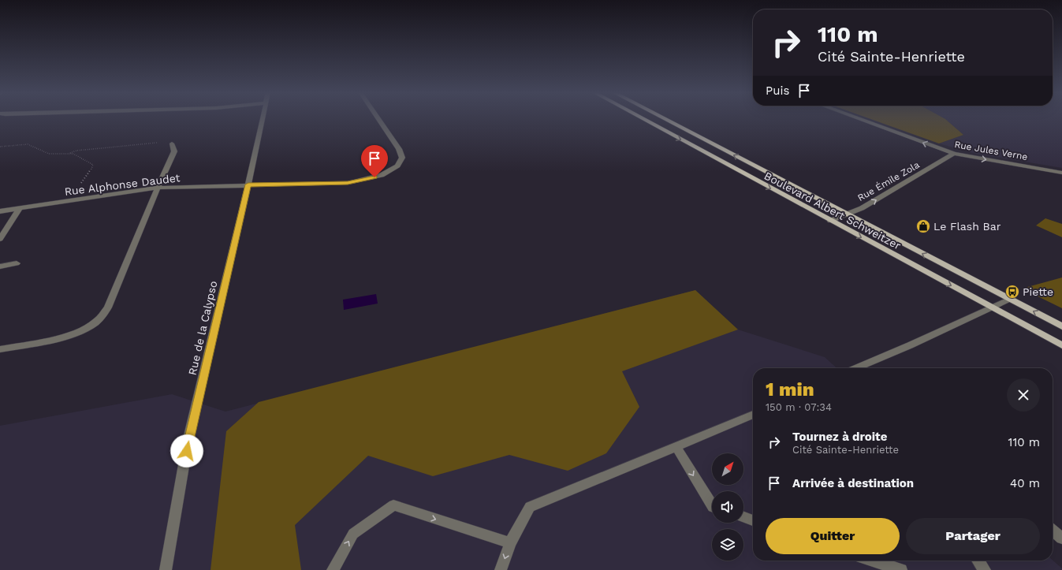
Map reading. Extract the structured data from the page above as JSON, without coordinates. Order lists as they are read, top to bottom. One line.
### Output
{"streets":{"main road":["Boulevard Albert Schweitzer"],"street":["Rue Jules Verne","Rue Émile Zola","Rue Alphonse Daudet","Rue de la Calypso"]},"crossings":[["Rue Jules Verne","Rue Émile Zola"],["Rue Émile Zola","Boulevard Albert Schweitzer"],["Rue Alphonse Daudet","Rue de la Calypso"]],"one_way":["Rue Émile Zola"],"places":{"shop":["Le Flash Bar"],"bus stop":["Piette"]},"north":"top right","page":{"turn":["110 m","Cité Sainte-Henriette"],"then":"Puis","heading":["1 min","150 m · 07:34"],"list":[{"name":"Tournez à droite","note":"Cité Sainte-Henriette","value":"110 m"},{"name":"Arrivée à destination","value":"40 m"}],"buttons":["Quitter","Partager"]}}
